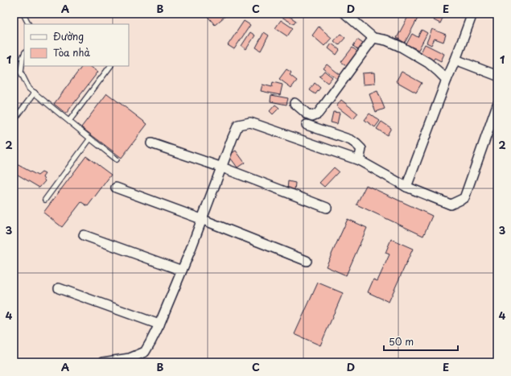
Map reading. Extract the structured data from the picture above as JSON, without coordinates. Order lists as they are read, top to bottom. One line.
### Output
{"legend":["Đường","Tòa nhà"],"scale_bar":"50 m","grid":{"columns":["A","B","C","D","E"],"rows":["1","2","3","4"]}}
